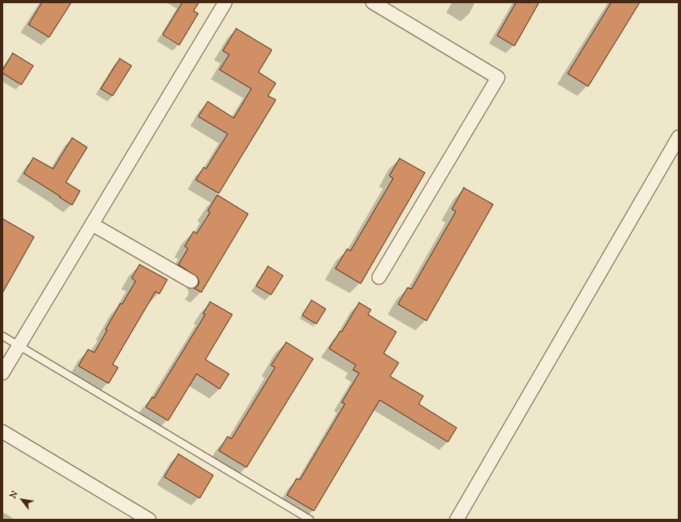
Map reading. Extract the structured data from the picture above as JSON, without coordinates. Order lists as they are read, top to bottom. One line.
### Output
{"north":"top left"}
